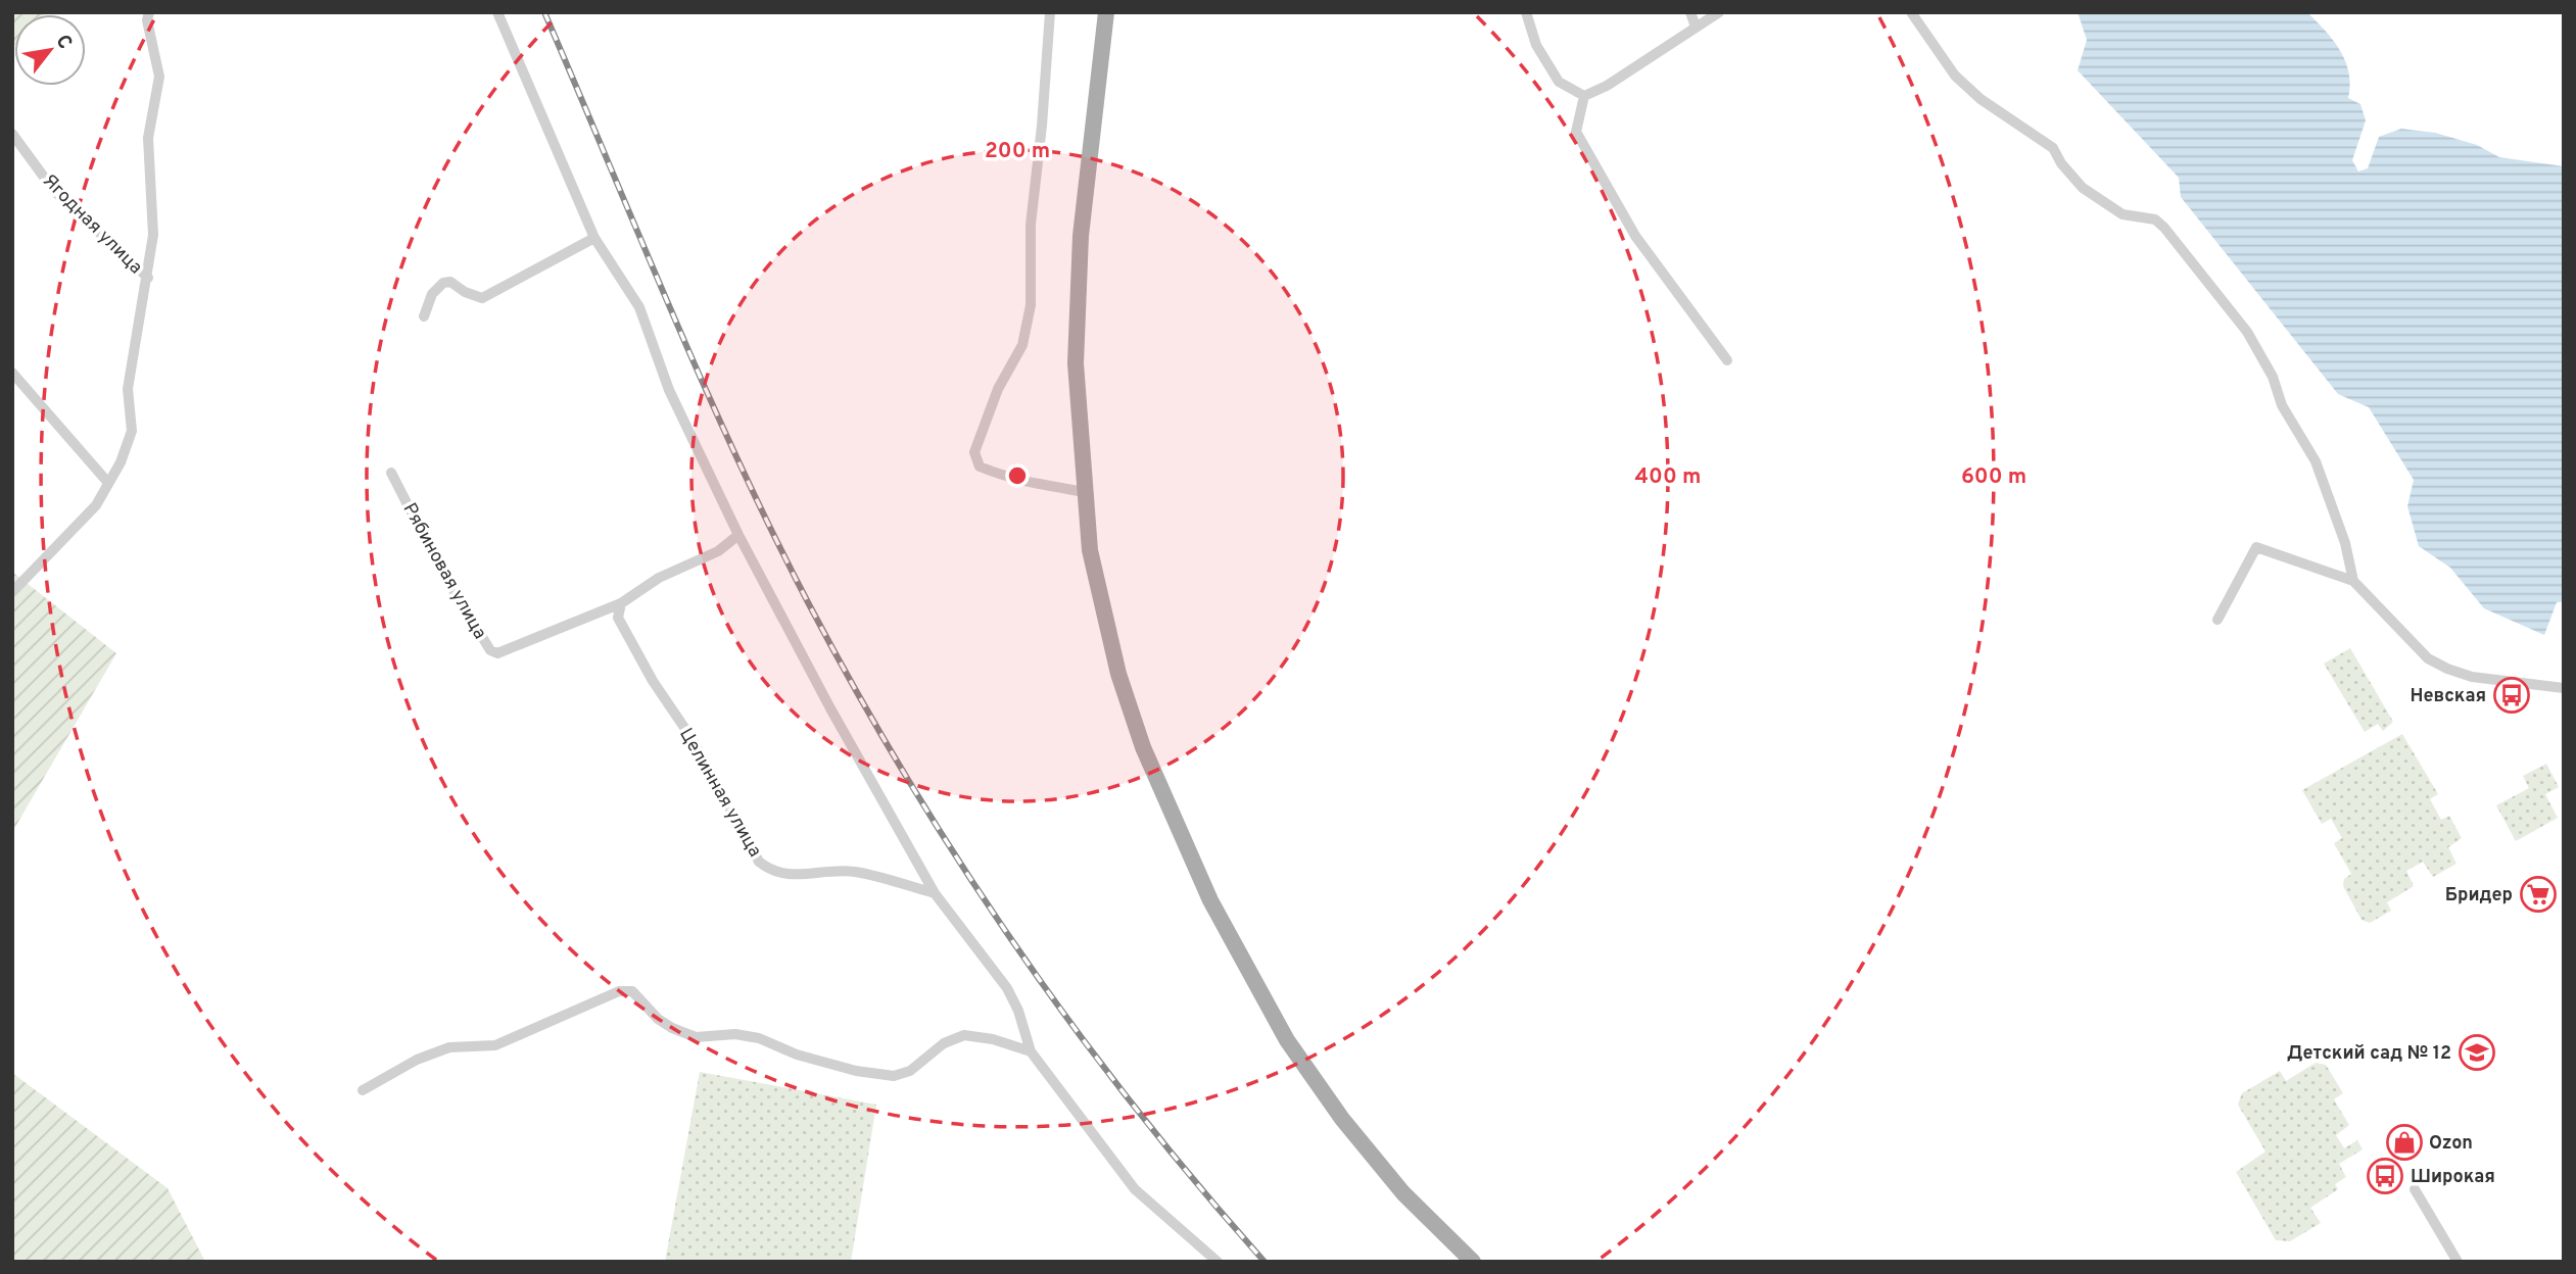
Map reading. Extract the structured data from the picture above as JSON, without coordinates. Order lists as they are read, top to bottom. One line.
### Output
{"streets":{"street":["Ягодная улица","Рябиновая улица","Целинная улица"]},"crossings":[["Рябиновая улица","Целинная улица"]],"places":{"bus stop":["Невская","Широкая"],"supermarket":["Бридер"],"school or university":["Детский сад № 12"],"shop":["Ozon"]},"north":"top right","rings":["200 m","400 m","600 m"]}
